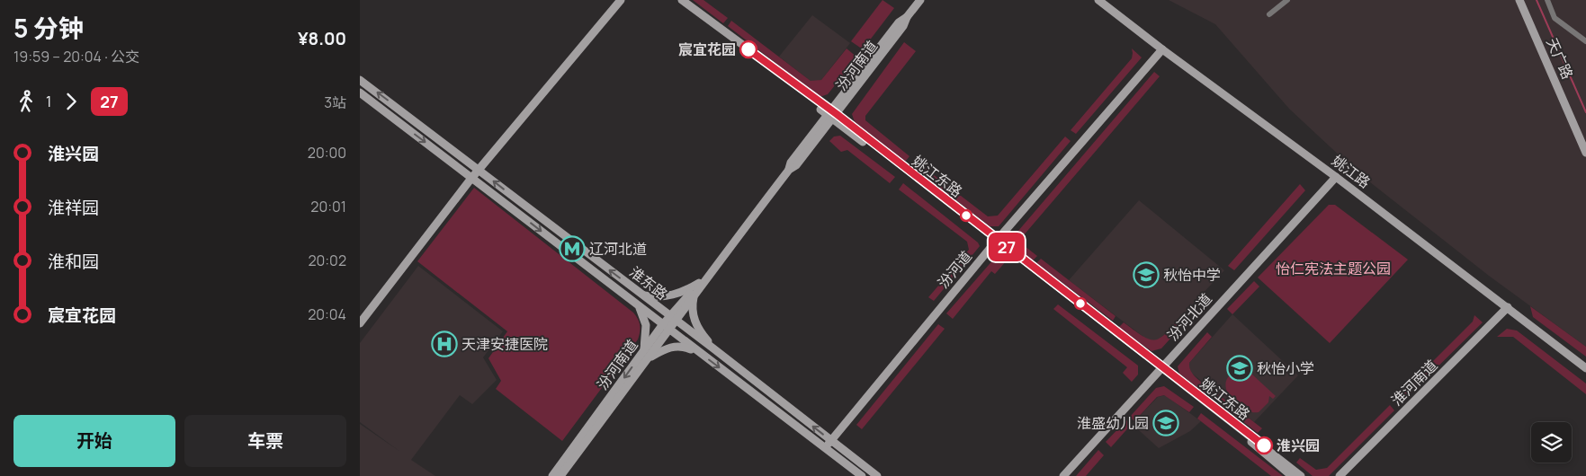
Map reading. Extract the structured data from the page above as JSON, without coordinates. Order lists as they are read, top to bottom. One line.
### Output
{"streets":{"main road":["天广路","汾河南道","姚江路","姚江东路","汾河道","淮东路","汾河北道","淮河南道"]},"crossings":[["汾河南道","姚江东路"],["汾河南道","淮东路"],["姚江路","汾河道"],["姚江路","汾河北道"],["姚江路","淮河南道"],["姚江东路","汾河道"],["姚江东路","汾河北道"],["汾河道","淮东路"]],"parks":["怡仁宪法主题公园"],"places":{"other":["宸宜花园","淮兴园"],"metro station":["辽河北道"],"school or university":["秋怡中学","秋怡小学","淮盛幼儿园"],"hospital":["天津安捷医院"]},"lines":["bus line 27"],"page":{"heading":["5 分钟","19:59 – 20:04 · 公交","¥8.00"],"on_map":"27","legs":["1","27","3站"],"list":[{"name":"淮兴园","value":"20:00"},{"name":"淮祥园","value":"20:01"},{"name":"淮和园","value":"20:02"},{"name":"宸宜花园","value":"20:04"}],"buttons":["开始","车票"]}}
